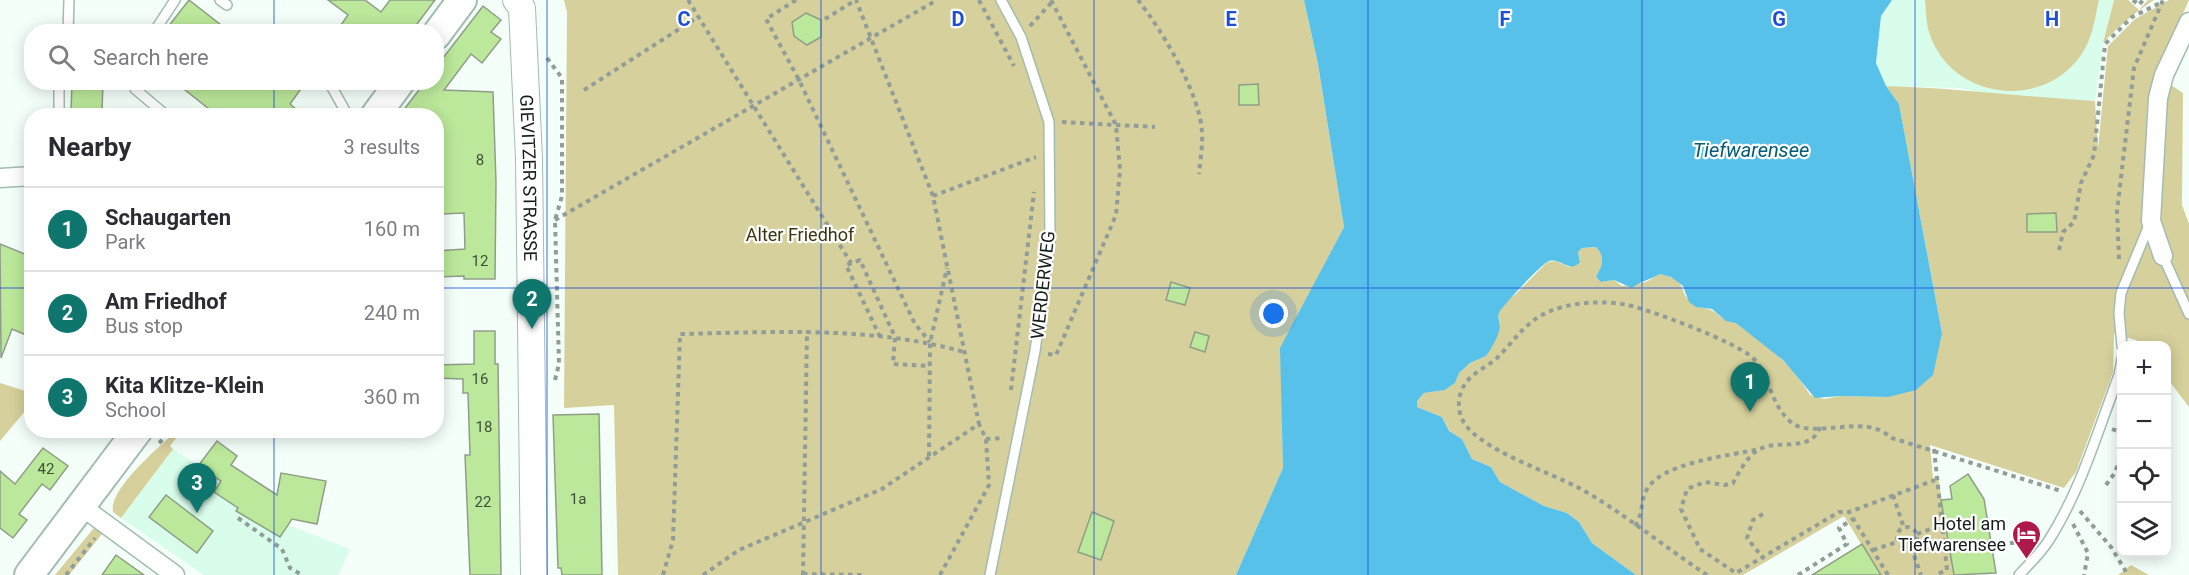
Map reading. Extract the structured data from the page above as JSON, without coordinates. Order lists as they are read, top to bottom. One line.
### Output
{"streets":{"main road":["GIEVITZER STRASSE"],"lane":["WERDERWEG"]},"water":["Tiefwarensee"],"parks":["Alter Friedhof"],"places":{"hotel":["Hotel am Tiefwarensee"]},"house_numbers":["8","12","16","18","42","1a","22"],"page":{"search":"Search here","heading":["Nearby","3 results"],"list":[{"mark":"1","name":"Schaugarten","note":"Park","value":"160 m"},{"mark":"2","name":"Am Friedhof","note":"Bus stop","value":"240 m"},{"mark":"3","name":"Kita Klitze-Klein","note":"School","value":"360 m"}],"pins":["2","1","3"],"map_buttons":["+","−"]},"grid":{"columns":["C","D","E","F","G","H"]}}
